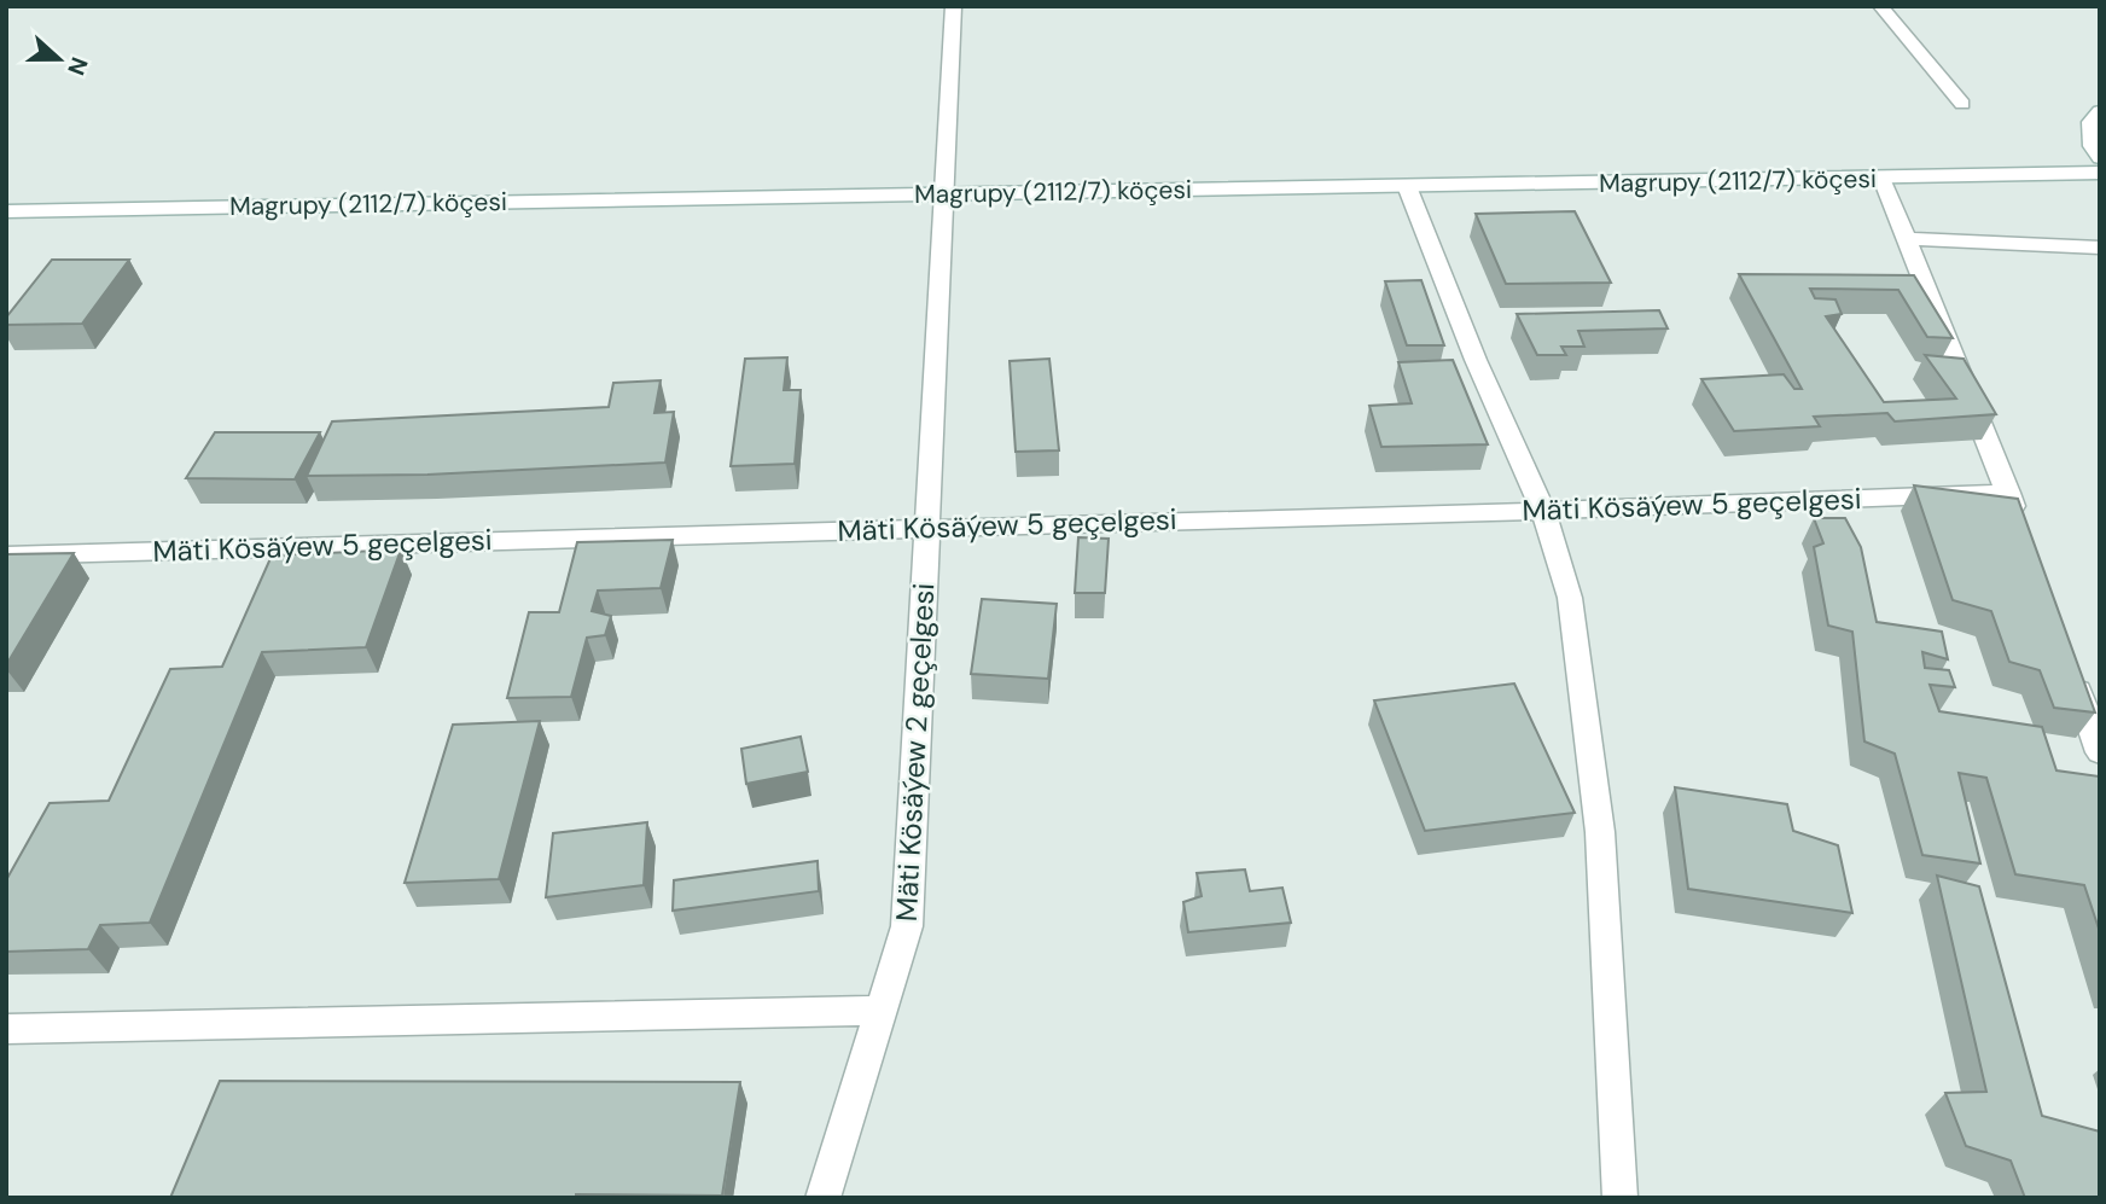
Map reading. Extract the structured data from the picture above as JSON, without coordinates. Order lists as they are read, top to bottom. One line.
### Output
{"streets":{"street":["Magrupy (2112/7) köçesi","Mäti Kösäýew 5 geçelgesi","Mäti Kösäýew 2 geçelgesi"]},"crossings":[["Magrupy (2112/7) köçesi","Mäti Kösäýew 2 geçelgesi"],["Mäti Kösäýew 5 geçelgesi","Mäti Kösäýew 2 geçelgesi"]],"north":"right"}
